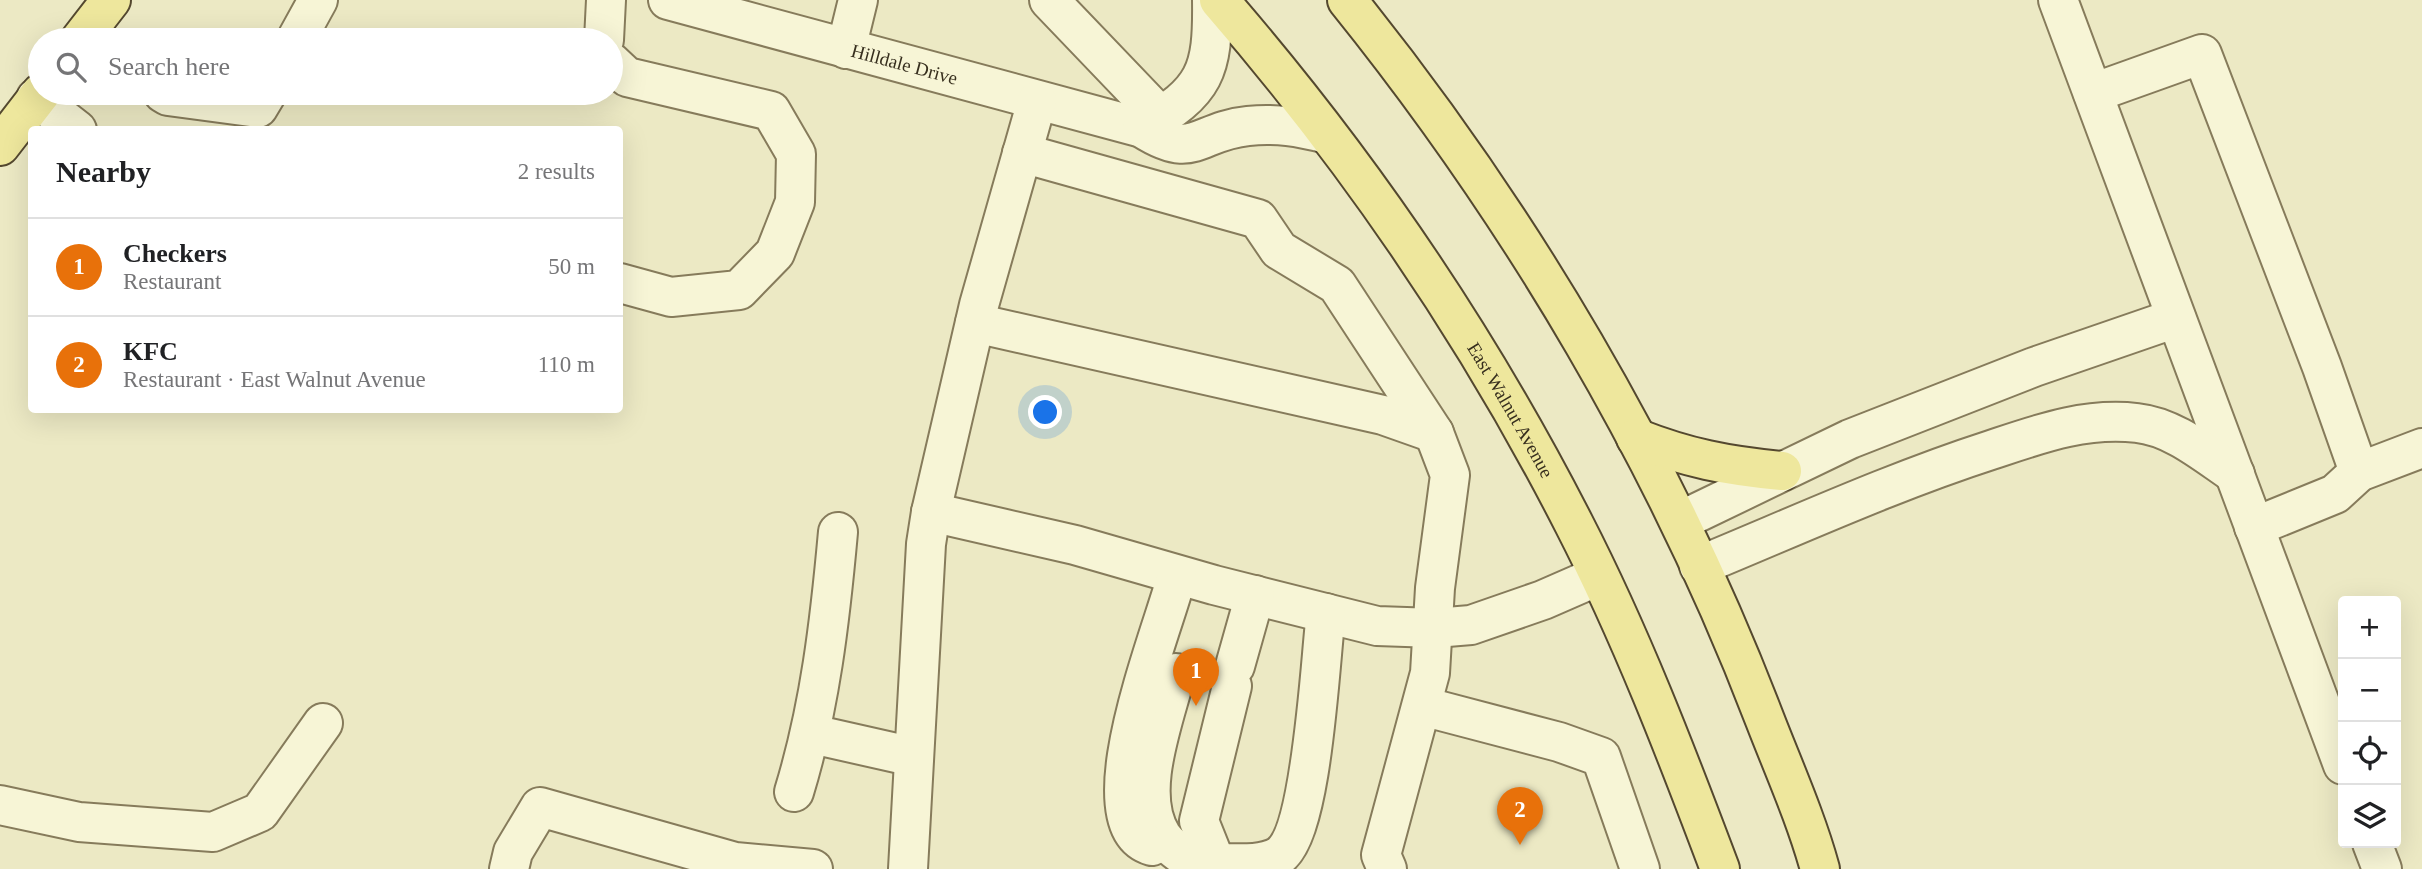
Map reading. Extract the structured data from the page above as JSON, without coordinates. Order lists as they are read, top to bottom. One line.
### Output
{"streets":{"main road":["East Walnut Avenue"],"street":["Hilldale Drive"]},"crossings":[["Hilldale Drive","East Walnut Avenue"]],"page":{"search":"Search here","heading":["Nearby","2 results"],"list":[{"mark":"1","name":"Checkers","note":"Restaurant","value":"50 m"},{"mark":"2","name":"KFC","note":"Restaurant · East Walnut Avenue","value":"110 m"}],"map_buttons":["+","−"],"pins":["1","2"]}}
